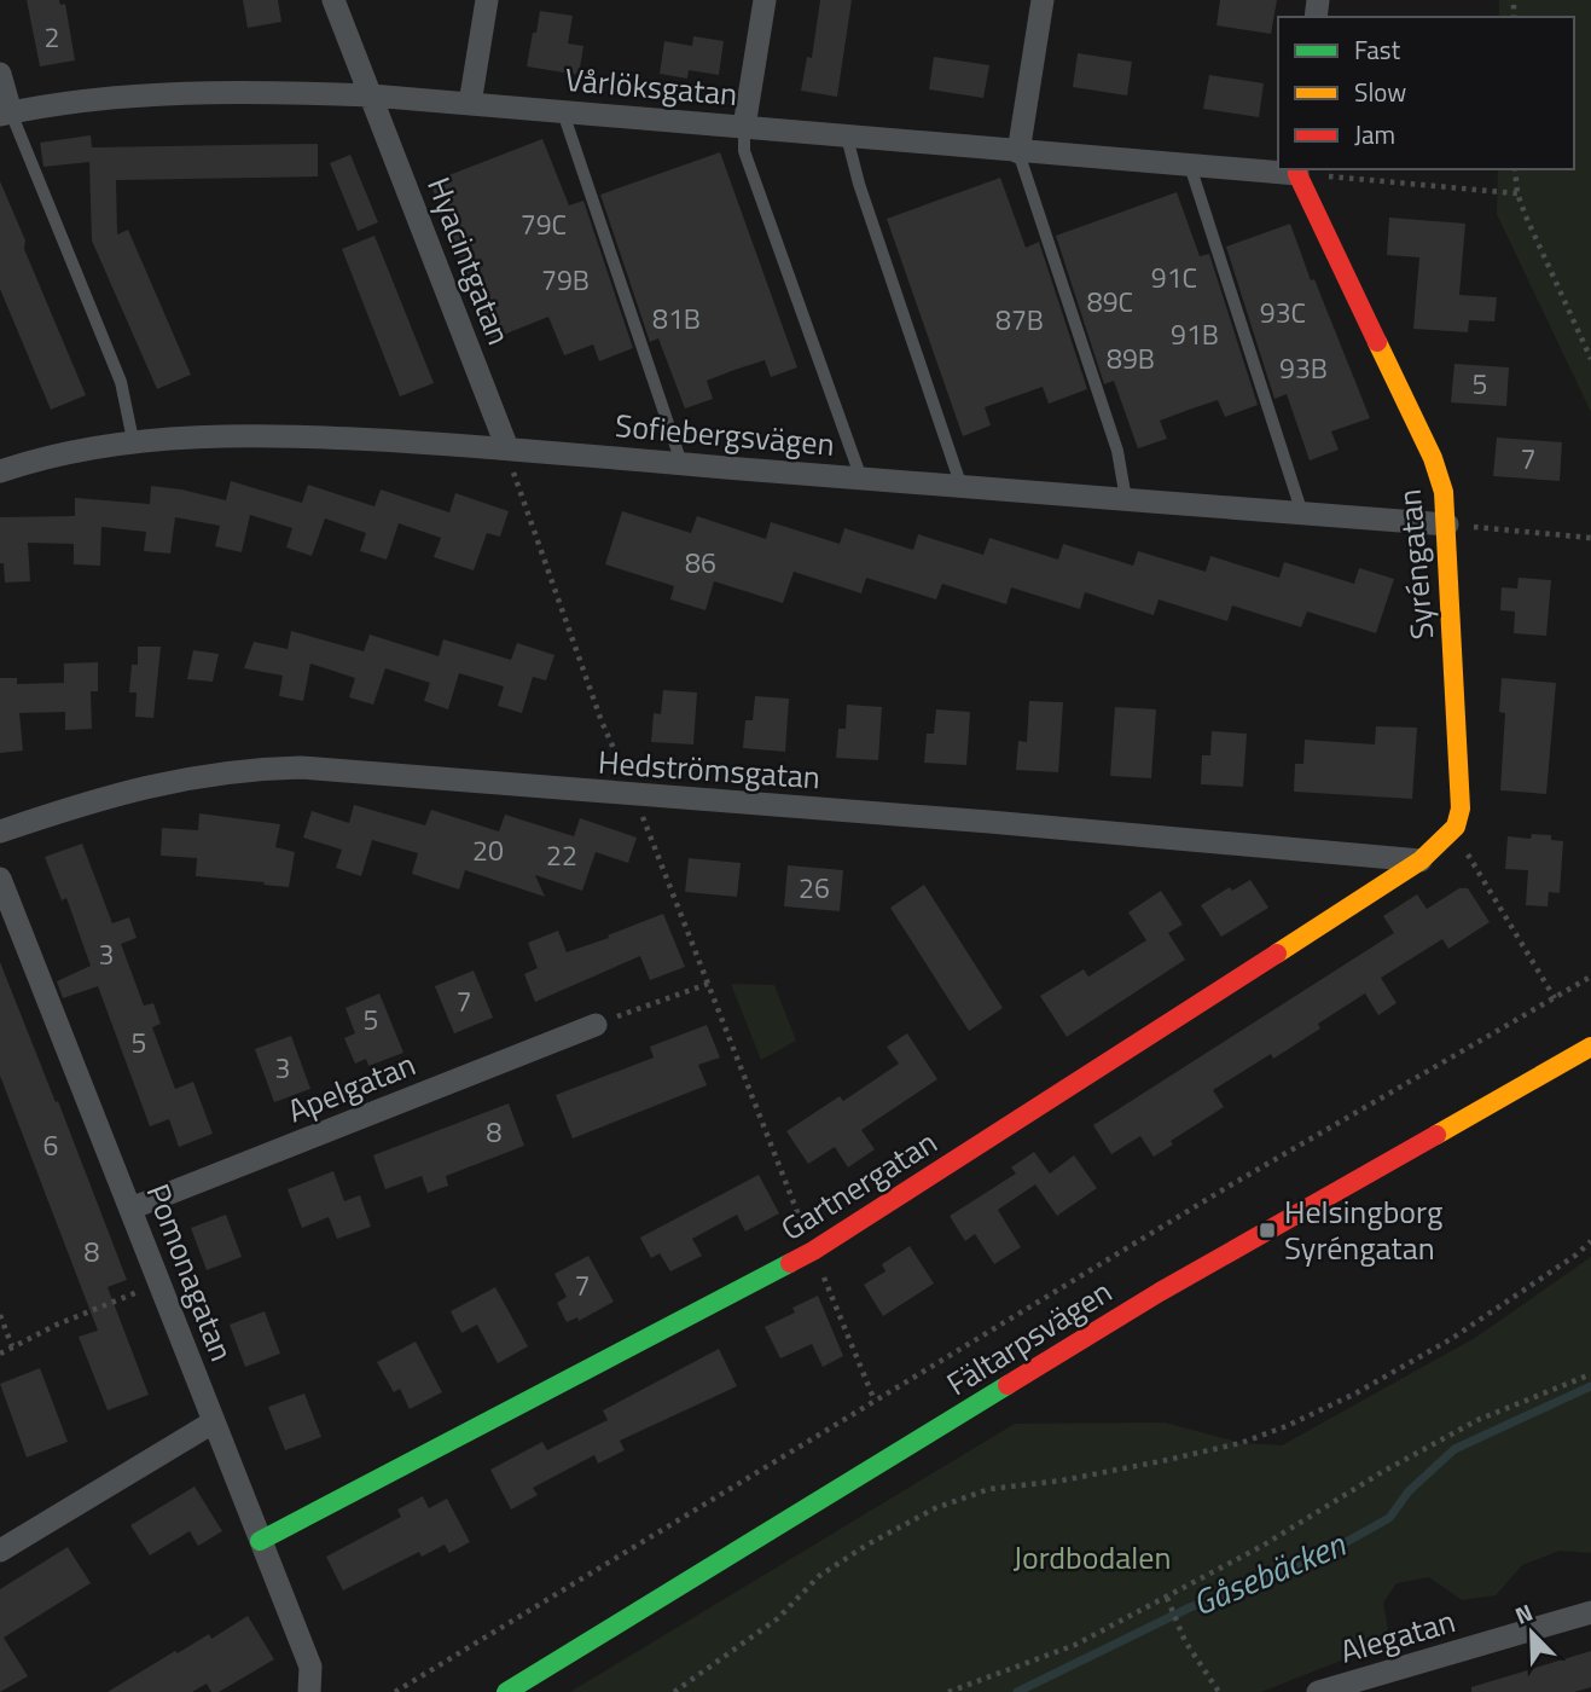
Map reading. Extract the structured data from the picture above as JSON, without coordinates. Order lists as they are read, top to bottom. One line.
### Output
{"streets":{"street":["Vårlöksgatan","Hyacintgatan","Sofiebergsvägen","Syréngatan","Hedströmsgatan","Apelgatan","Gartnergatan","Pomonagatan","Fältarpsvägen","Alegatan"]},"crossings":[["Vårlöksgatan","Hyacintgatan"],["Vårlöksgatan","Syréngatan"],["Hyacintgatan","Sofiebergsvägen"],["Sofiebergsvägen","Syréngatan"],["Syréngatan","Gartnergatan"],["Hedströmsgatan","Gartnergatan"],["Apelgatan","Pomonagatan"],["Gartnergatan","Pomonagatan"]],"water":["Gåsebäcken"],"parks":["Jordbodalen"],"places":{"transit":["Helsingborg Syréngatan"]},"house_numbers":["2","79C","91C","79B","89C","93C","81B","87B","91B","89B","93B","5","7","86","20","22","26","3","7","5","5","3","8","6","8","7"],"legend":["Fast","Slow","Jam"],"north":"top left"}
